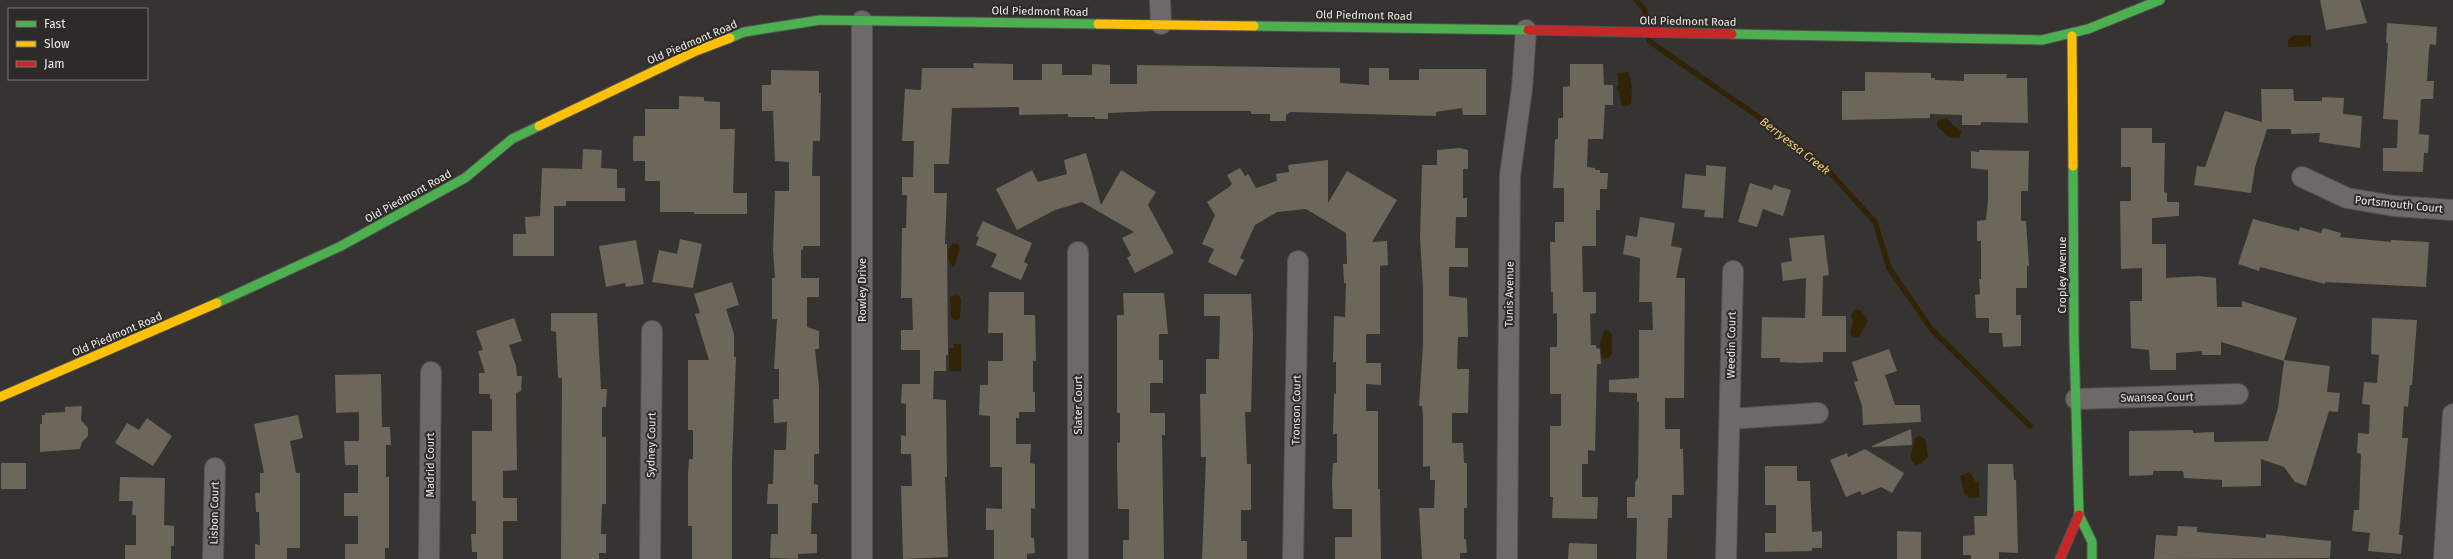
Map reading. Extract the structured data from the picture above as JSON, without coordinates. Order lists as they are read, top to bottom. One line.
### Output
{"streets":{"street":["Old Piedmont Road","Portsmouth Court","Cropley Avenue","Rowley Drive","Tunis Avenue","Weedin Court","Swansea Court","Slater Court","Tronson Court","Sydney Court","Madrid Court","Lisbon Court"]},"crossings":[["Old Piedmont Road","Cropley Avenue"],["Old Piedmont Road","Rowley Drive"],["Old Piedmont Road","Tunis Avenue"],["Cropley Avenue","Swansea Court"]],"water":["Berryessa Creek"],"legend":["Fast","Slow","Jam"]}
